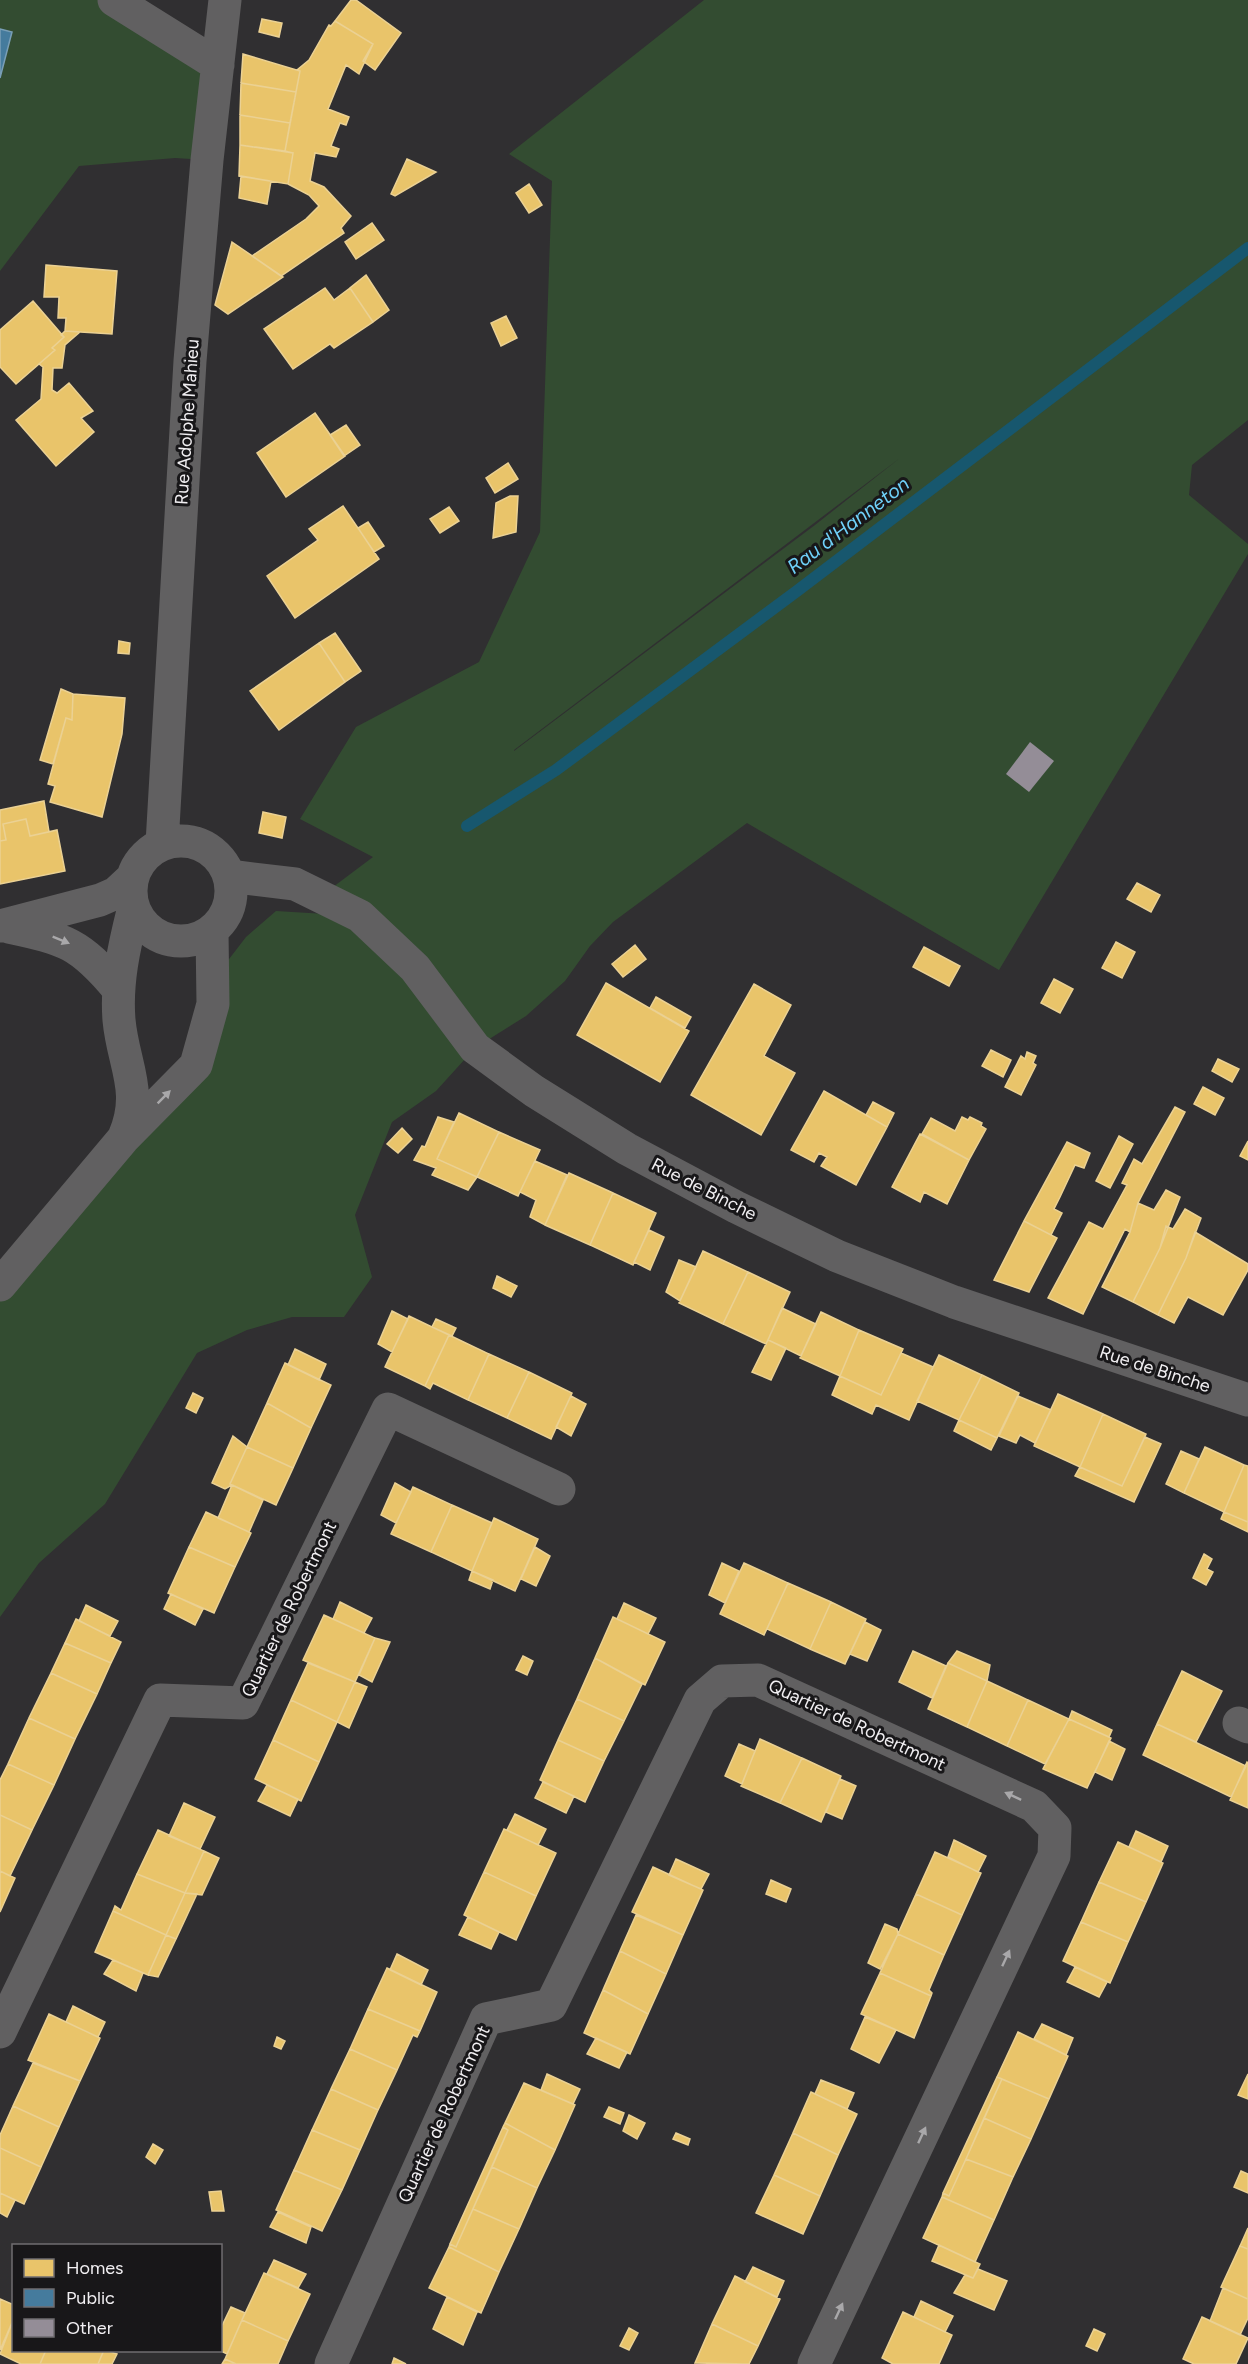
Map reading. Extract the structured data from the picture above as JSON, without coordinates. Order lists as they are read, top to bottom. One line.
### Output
{"streets":{"street":["Rue Adolphe Mahieu","Rue de Binche","Quartier de Robertmont"]},"crossings":[["Rue Adolphe Mahieu","Rue de Binche"]],"water":["Rau d'Hanneton"],"legend":["Homes","Public","Other"]}
